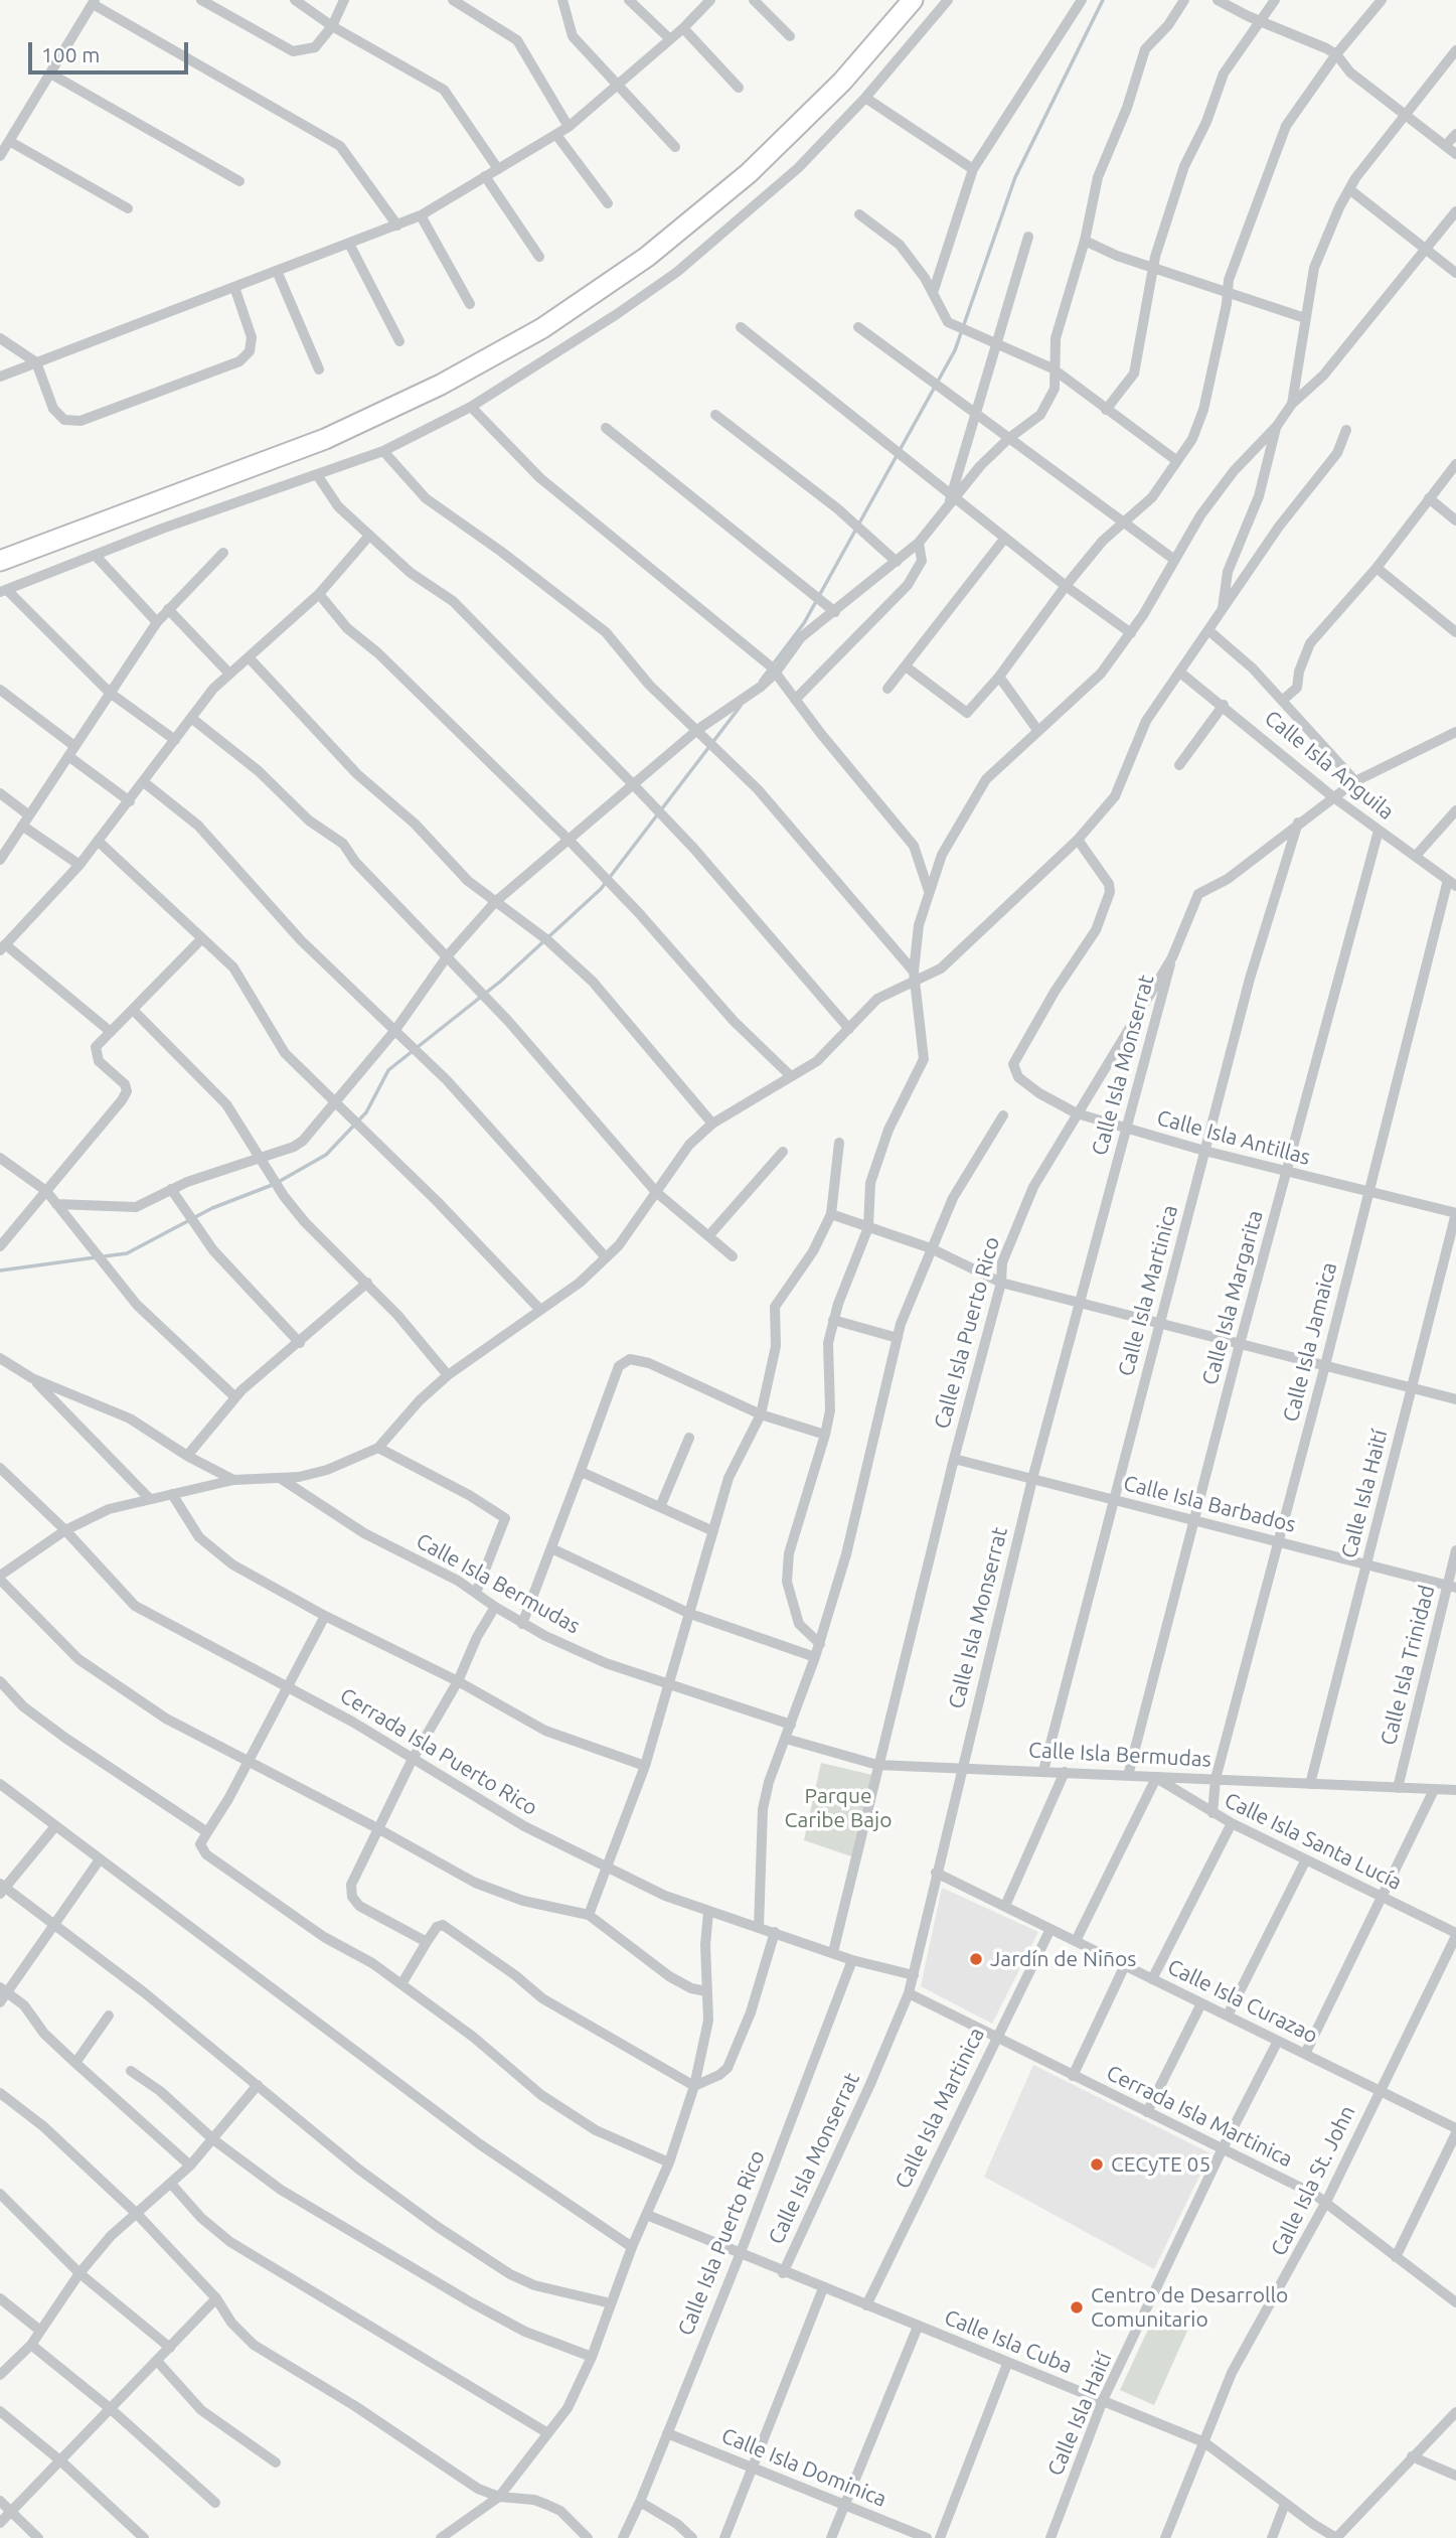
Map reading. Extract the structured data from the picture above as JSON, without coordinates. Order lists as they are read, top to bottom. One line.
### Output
{"streets":{"street":["Calle Isla Anguila","Calle Isla Monserrat","Calle Isla Antillas","Calle Isla Martinica","Calle Isla Margarita","Calle Isla Puerto Rico","Calle Isla Jamaica","Calle Isla Haití","Calle Isla Barbados","Calle Isla Bermudas","Calle Isla Trinidad","Cerrada Isla Puerto Rico","Calle Isla Santa Lucía","Calle Isla Curazao","Cerrada Isla Martinica","Calle Isla St. John","Calle Isla Cuba","Calle Isla Dominica"]},"crossings":[["Calle Isla Anguila","Calle Isla Margarita"],["Calle Isla Anguila","Calle Isla Puerto Rico"],["Calle Isla Anguila","Calle Isla Jamaica"],["Calle Isla Monserrat","Calle Isla Antillas"],["Calle Isla Monserrat","Calle Isla Puerto Rico"],["Calle Isla Monserrat","Calle Isla Barbados"],["Calle Isla Monserrat","Calle Isla Bermudas"],["Calle Isla Monserrat","Cerrada Isla Puerto Rico"],["Calle Isla Monserrat","Calle Isla Curazao"],["Calle Isla Monserrat","Cerrada Isla Martinica"],["Calle Isla Monserrat","Calle Isla Cuba"],["Calle Isla Antillas","Calle Isla Martinica"],["Calle Isla Antillas","Calle Isla Margarita"],["Calle Isla Antillas","Calle Isla Puerto Rico"],["Calle Isla Antillas","Calle Isla Jamaica"],["Calle Isla Antillas","Calle Isla Haití"],["Calle Isla Martinica","Calle Isla Puerto Rico"],["Calle Isla Martinica","Calle Isla Barbados"],["Calle Isla Martinica","Calle Isla Bermudas"],["Calle Isla Martinica","Calle Isla Curazao"],["Calle Isla Martinica","Cerrada Isla Martinica"],["Calle Isla Martinica","Calle Isla Cuba"],["Calle Isla Margarita","Calle Isla Barbados"],["Calle Isla Margarita","Calle Isla Bermudas"],["Calle Isla Puerto Rico","Calle Isla Barbados"],["Calle Isla Puerto Rico","Calle Isla Bermudas"],["Calle Isla Puerto Rico","Cerrada Isla Puerto Rico"],["Calle Isla Puerto Rico","Calle Isla Cuba"],["Calle Isla Puerto Rico","Calle Isla Dominica"],["Calle Isla Jamaica","Calle Isla Barbados"],["Calle Isla Jamaica","Calle Isla Bermudas"],["Calle Isla Jamaica","Calle Isla Santa Lucía"],["Calle Isla Haití","Calle Isla Barbados"],["Calle Isla Haití","Calle Isla Bermudas"],["Calle Isla Haití","Calle Isla Curazao"],["Calle Isla Haití","Cerrada Isla Martinica"],["Calle Isla Haití","Calle Isla Cuba"],["Calle Isla Barbados","Calle Isla Trinidad"],["Calle Isla Bermudas","Calle Isla Trinidad"],["Calle Isla Bermudas","Calle Isla Santa Lucía"],["Calle Isla Santa Lucía","Calle Isla St. John"],["Calle Isla Curazao","Calle Isla St. John"],["Cerrada Isla Martinica","Calle Isla St. John"],["Calle Isla St. John","Calle Isla Cuba"]],"parks":["Parque Caribe Bajo"],"places":["Jardín de Niños","CECyTE 05","Centro de Desarrollo Comunitario"],"scale_bar":"100 m"}
